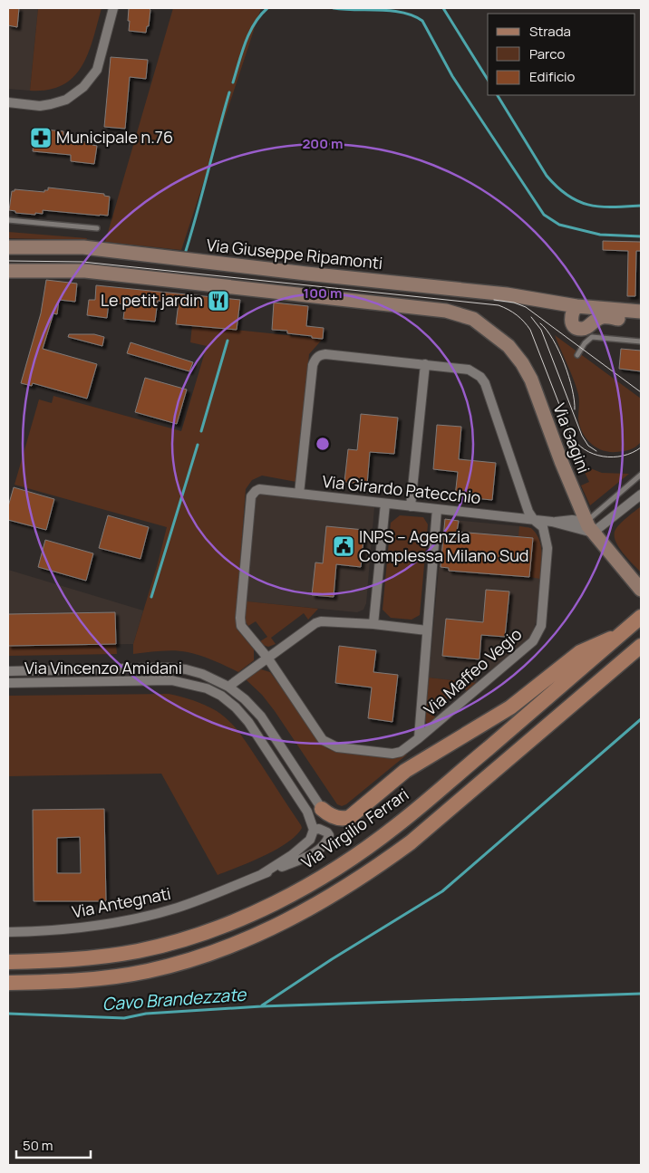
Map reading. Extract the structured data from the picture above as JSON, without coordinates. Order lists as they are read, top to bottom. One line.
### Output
{"streets":{"main road":["Via Virgilio Ferrari"],"street":["Via Giuseppe Ripamonti","Via Gagini","Via Girardo Patecchio","Via Vincenzo Amidani","Via Maffeo Vegio","Via Antegnati"]},"crossings":[["Via Gagini","Via Girardo Patecchio"],["Via Girardo Patecchio","Via Maffeo Vegio"],["Via Vincenzo Amidani","Via Antegnati"]],"water":["Cavo Brandezzate"],"places":{"pharmacy":["Municipale n.76"],"restaurant":["Le petit jardin"],"public building":["INPS – Agenzia Complessa Milano Sud"]},"legend":["Strada","Parco","Edificio"],"scale_bar":"50 m","rings":["200 m","100 m"]}
